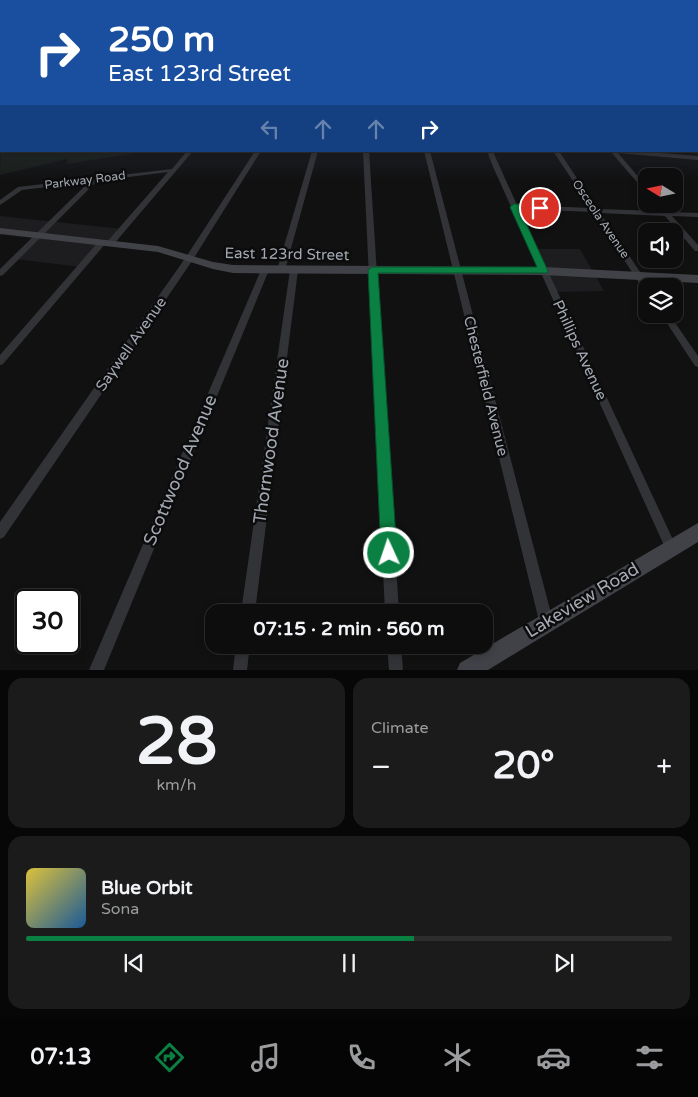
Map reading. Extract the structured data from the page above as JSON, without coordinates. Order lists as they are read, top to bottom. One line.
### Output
{"streets":{"street":["Parkway Road","Osceola Avenue","East 123rd Street","Saywell Avenue","Phillips Avenue","Chesterfield Avenue","Thornwood Avenue","Scottwood Avenue","Lakeview Road"]},"crossings":[["Osceola Avenue","East 123rd Street"],["East 123rd Street","Saywell Avenue"],["East 123rd Street","Phillips Avenue"],["East 123rd Street","Chesterfield Avenue"],["East 123rd Street","Thornwood Avenue"],["East 123rd Street","Scottwood Avenue"],["Phillips Avenue","Lakeview Road"],["Chesterfield Avenue","Lakeview Road"]],"north":"left","page":{"turn":["250 m","East 123rd Street"],"limit":"30","trip":"07:15 · 2 min · 560 m","tile":[["28","km/h"],"Climate"],"heat":["−","20°","+"],"song":["Blue Orbit","Sona"],"tabs":"07:13"}}
